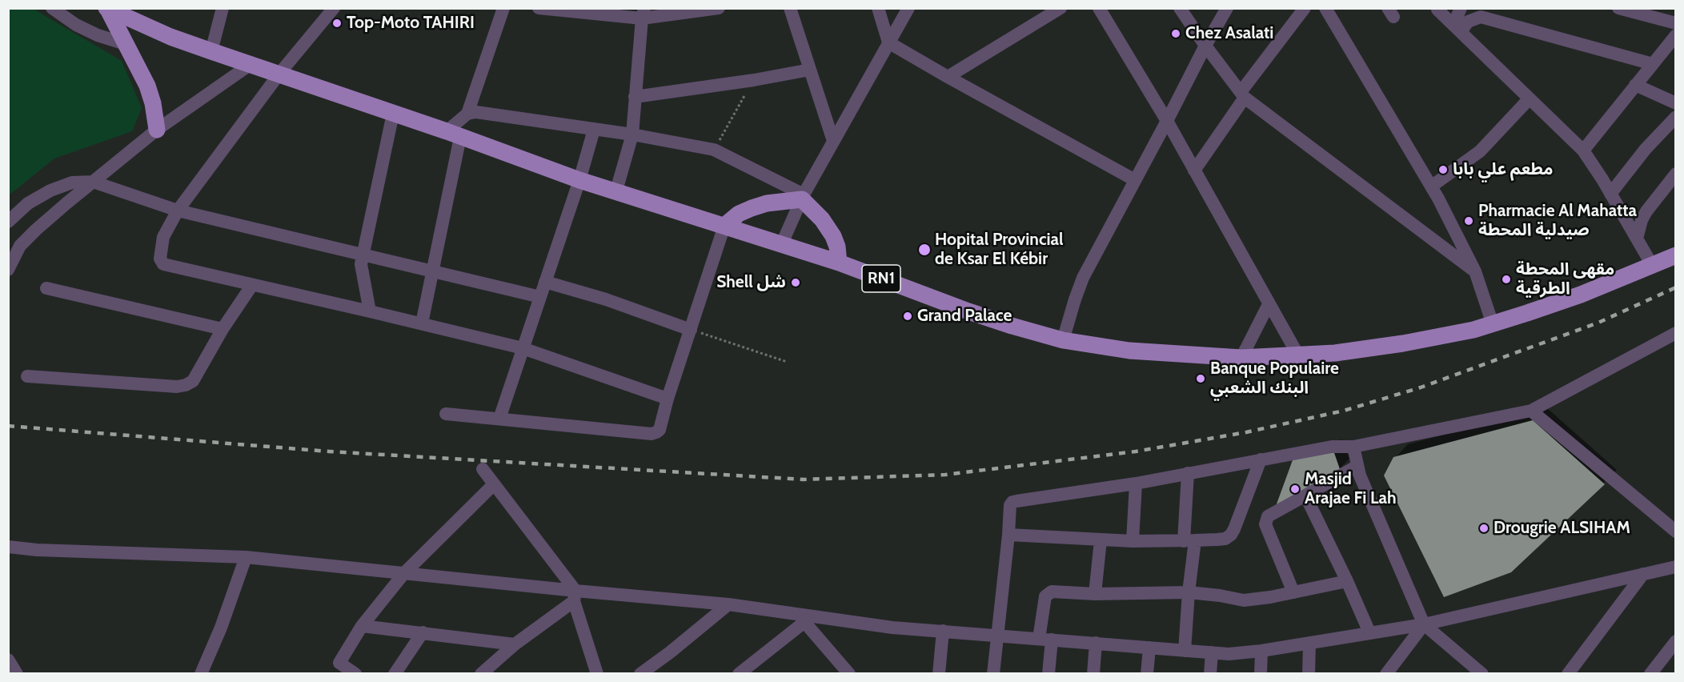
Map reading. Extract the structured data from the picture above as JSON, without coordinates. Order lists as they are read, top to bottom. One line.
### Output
{"streets":{"main road":["RN1"]},"places":["Top-Moto TAHIRI","Chez Asalati","مطعم علي بابا","Pharmacie Al Mahatta صيدلية المحطة","Hopital Provincial de Ksar El Kébir","مقهى المحطة الطرقية","Shell شل","Grand Palace","Banque Populaire البنك الشعبي","Masjid Arajae Fi Lah","Drougrie ALSIHAM"]}
